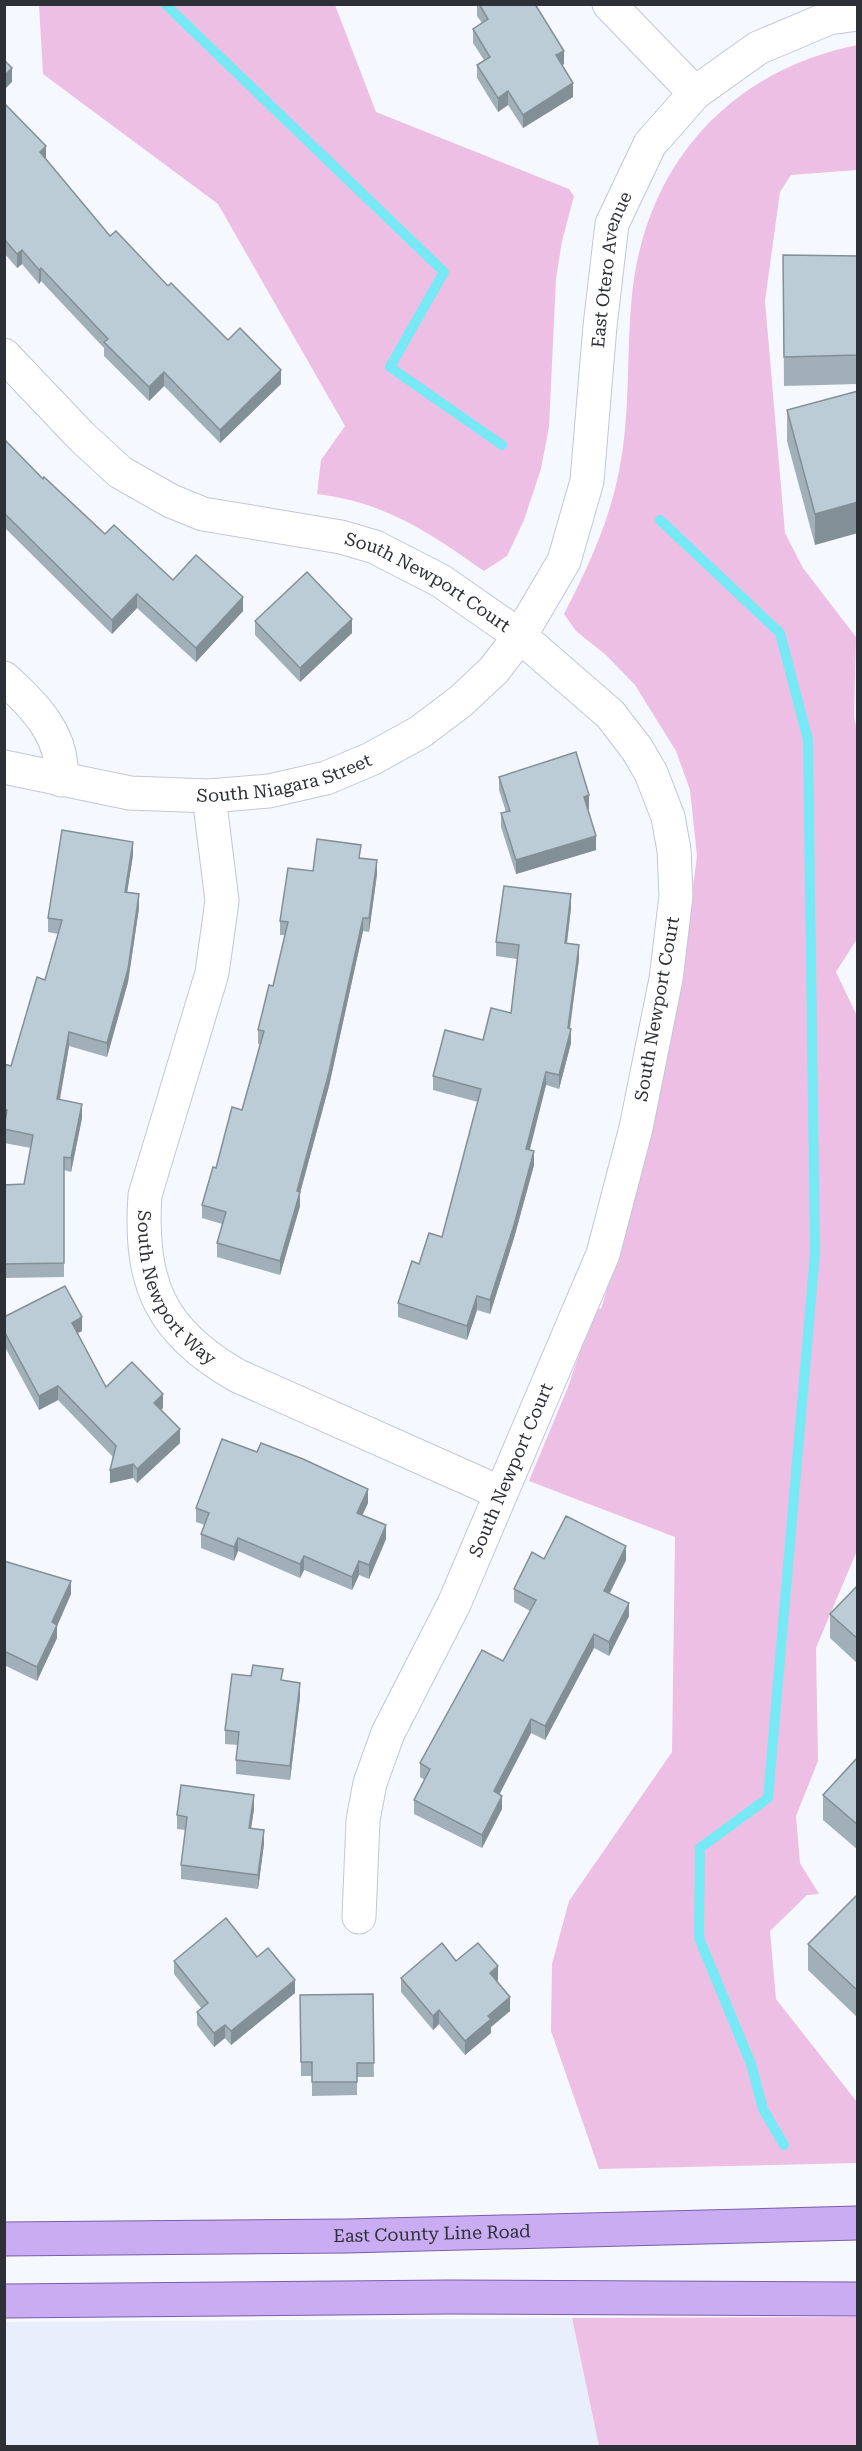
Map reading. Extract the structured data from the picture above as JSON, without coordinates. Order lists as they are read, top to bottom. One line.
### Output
{"streets":{"main road":["East County Line Road"],"street":["East Otero Avenue","South Newport Court","South Niagara Street","South Newport Way"]},"crossings":[["East Otero Avenue","South Newport Court"],["East Otero Avenue","South Niagara Street"],["South Newport Court","South Niagara Street"],["South Newport Court","South Newport Way"],["South Niagara Street","South Newport Way"]]}
